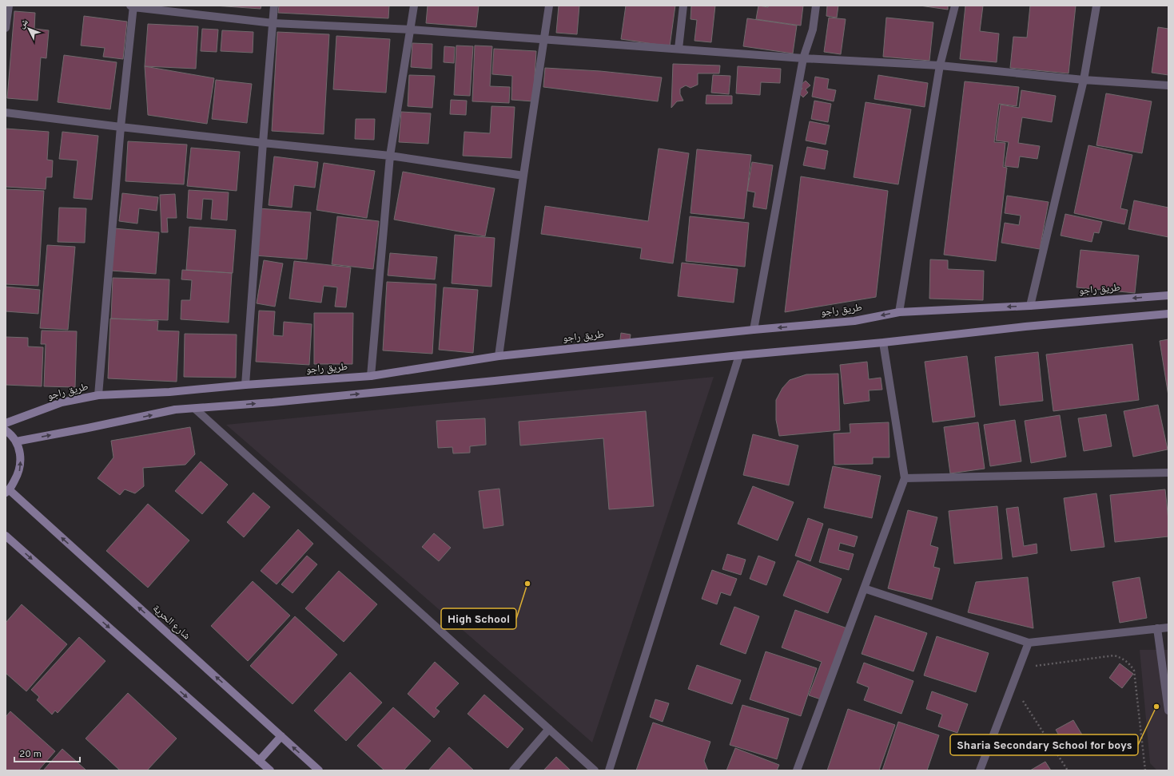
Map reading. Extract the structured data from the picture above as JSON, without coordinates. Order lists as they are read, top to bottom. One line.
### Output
{"streets":{"main road":["طريق راجو","شارع الحرية"]},"places":["High School","Sharia Secondary School for boys"],"scale_bar":"20 m","north":"top left"}
